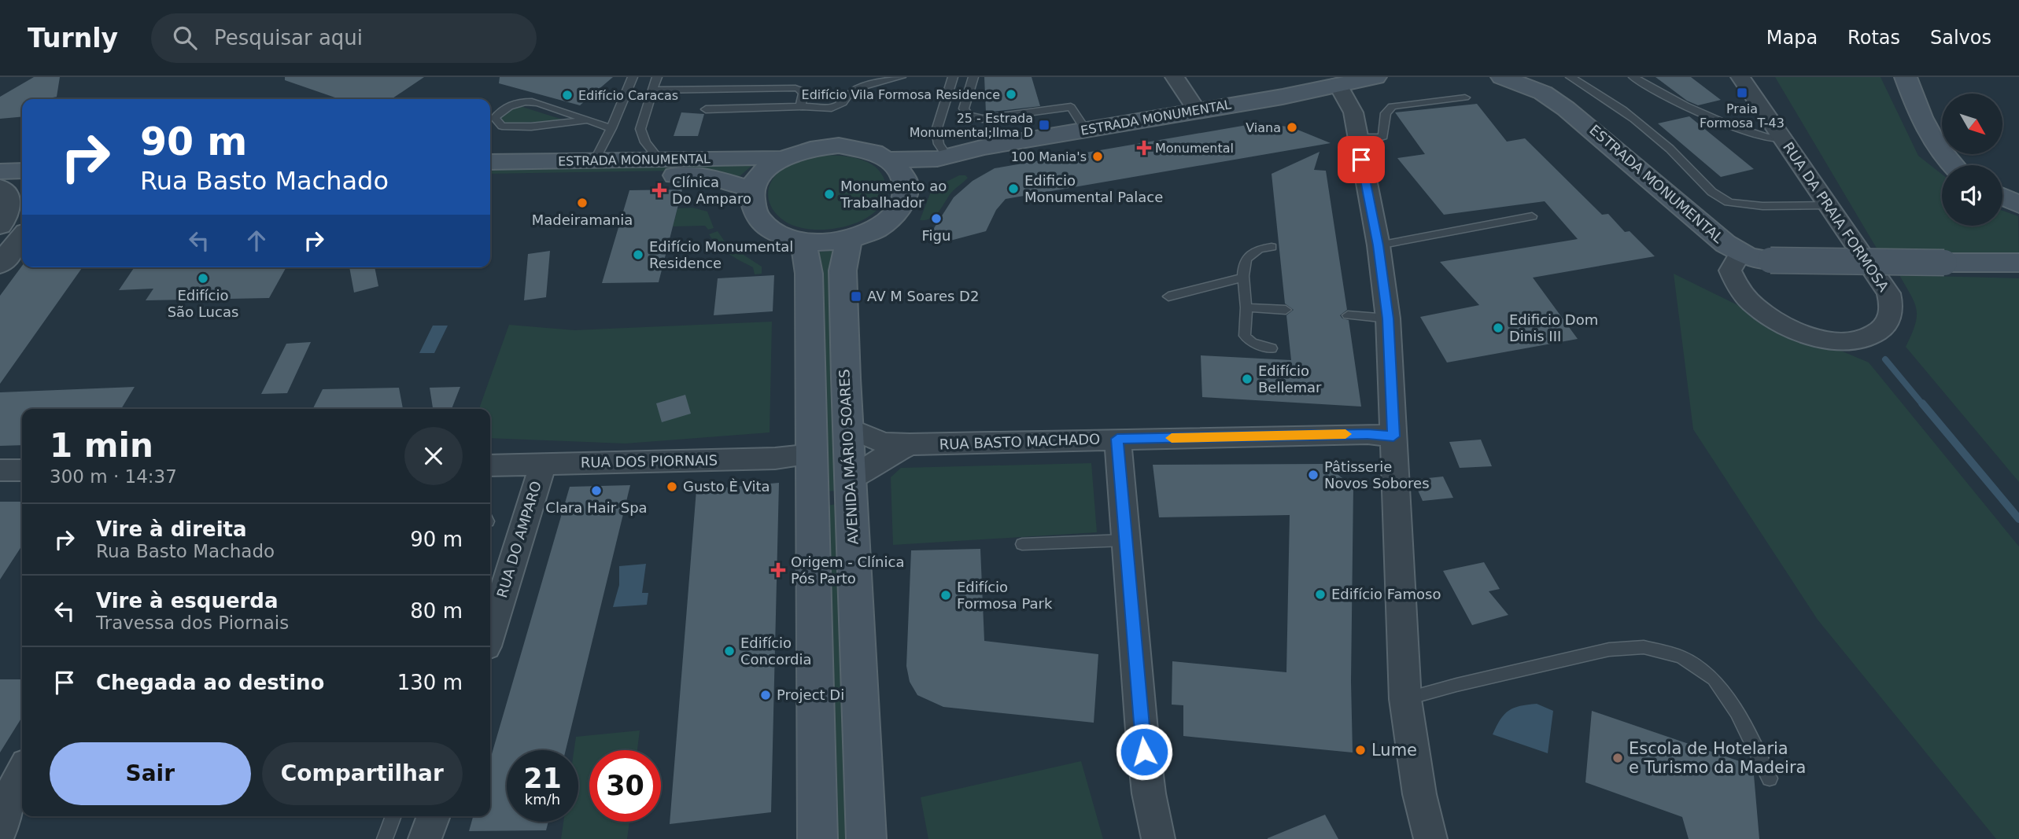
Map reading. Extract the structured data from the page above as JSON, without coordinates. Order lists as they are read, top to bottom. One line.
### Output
{"streets":{"main road":["ESTRADA MONUMENTAL","AVENIDA MÁRIO SOARES"],"street":["RUA DA PRAIA FORMOSA","RUA BASTO MACHADO","RUA DOS PIORNAIS","RUA DO AMPARO"]},"crossings":[["ESTRADA MONUMENTAL","RUA DA PRAIA FORMOSA"],["ESTRADA MONUMENTAL","AVENIDA MÁRIO SOARES"],["RUA BASTO MACHADO","AVENIDA MÁRIO SOARES"],["RUA DOS PIORNAIS","RUA DO AMPARO"]],"places":{"transit":["Praia Formosa T-43","25 - Estrada Monumental;Ilma D","AV M Soares D2"],"other":["Edifício Vila Formosa Residence","Edifício Caracas","Viana","100 Mania's","Edificio Monumental Palace","Monumento ao Trabalhador","Madeiramania","Figu","Edifício Monumental Residence","Edifício São Lucas","Edificio Dom Dinis III","Edifício Bellemar","Pâtisserie Novos Sobores","Gusto È Vita","Clara Hair Spa","Edifício Famoso","Edifício Formosa Park","Edifício Concordia","Project Di","Lume","Escola de Hotelaria e Turismo da Madeira"],"health":["Monumental","Clínica Do Amparo","Origem - Clínica Pós Parto"]},"north":"bottom right","page":{"header":"Turnly","search":"Pesquisar aqui","nav":["Mapa","Rotas","Salvos"],"turn":["90 m","Rua Basto Machado"],"heading":["1 min","300 m · 14:37"],"list":[{"name":"Vire à direita","note":"Rua Basto Machado","value":"90 m"},{"name":"Vire à esquerda","note":"Travessa dos Piornais","value":"80 m"},{"name":"Chegada ao destino","value":"130 m"}],"buttons":["Sair","Compartilhar"],"speed":"21 km/h","limit":"30"}}
